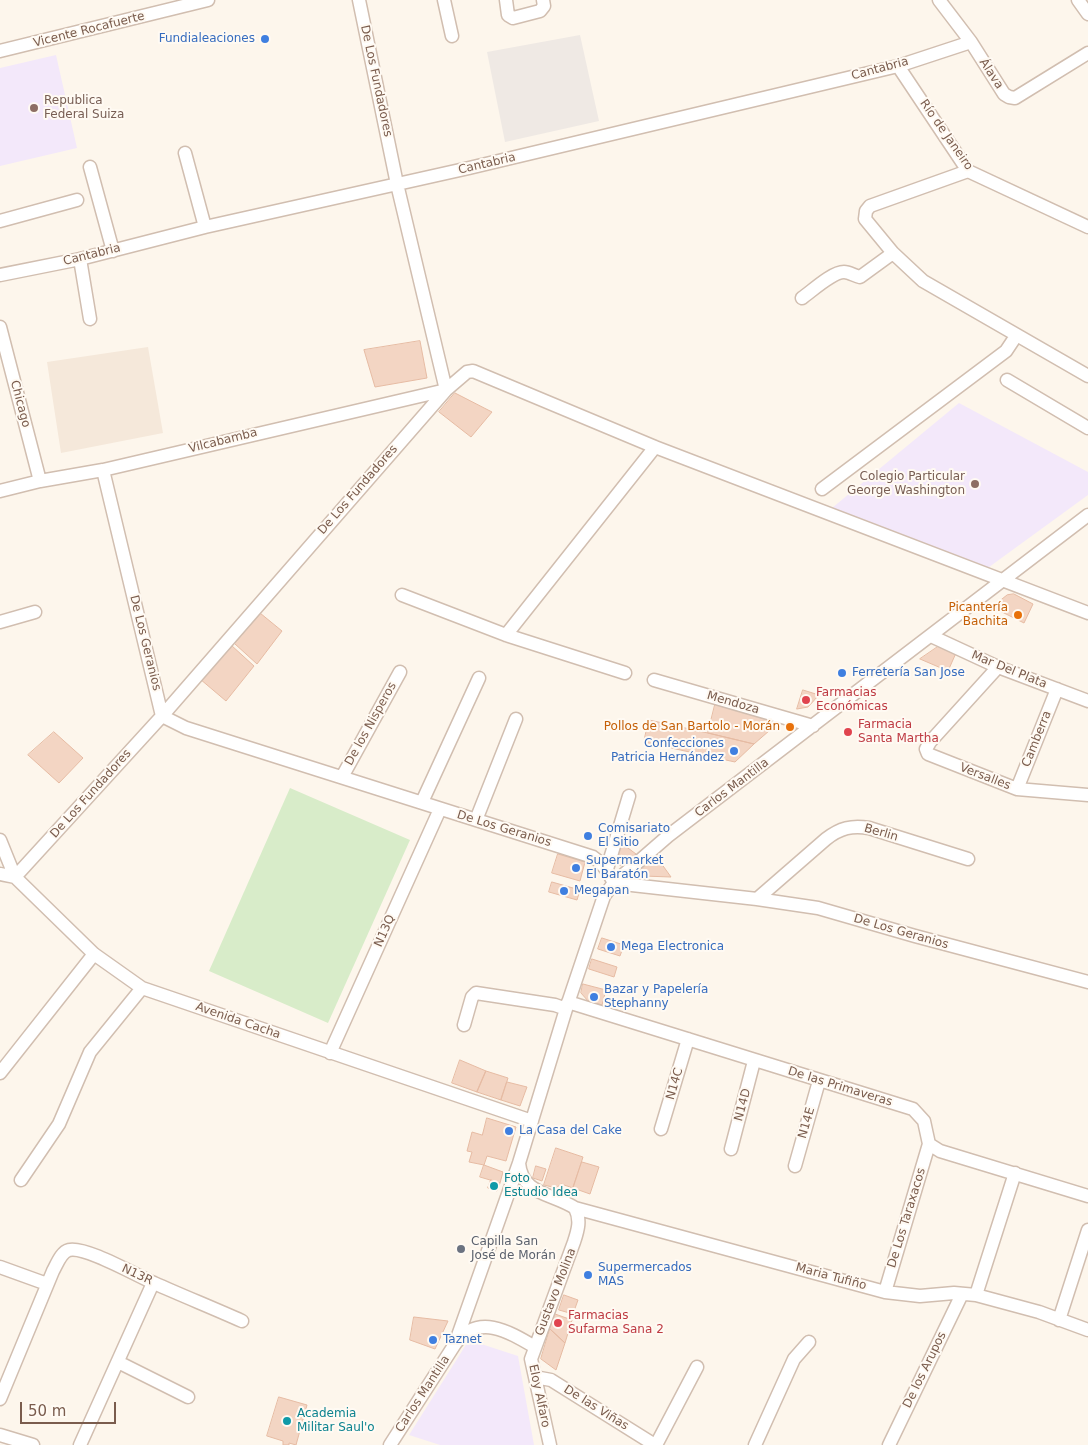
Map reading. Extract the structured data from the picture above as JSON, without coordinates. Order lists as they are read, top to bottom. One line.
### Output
{"streets":{"street":["Vicente Rocafuerte","Cantabria","Álava","De Los Fundadores","Río de Janeiro","Chicago","Vilcabamba","De Los Geranios","Mar Del Plata","Mendoza","De los Nisperos","Camberra","Versalles","Carlos Mantilla","Berlin","N13Q","Avenida Cacha","N14C","De las Primaveras","N14D","N14E","De Los Taraxacos","N13R","Maria Tufiño","Gustavo Molina","De los Arupos","Eloy Alfaro","De las Viñas"]},"crossings":[["Cantabria","Álava"],["Cantabria","De Los Fundadores"],["Cantabria","Río de Janeiro"],["De Los Fundadores","Vilcabamba"],["De Los Fundadores","De Los Geranios"],["De Los Fundadores","Avenida Cacha"],["Chicago","Vilcabamba"],["Vilcabamba","De Los Geranios"],["De Los Geranios","De los Nisperos"],["De Los Geranios","Carlos Mantilla"],["De Los Geranios","Berlin"],["De Los Geranios","N13Q"],["Mar Del Plata","Camberra"],["Mar Del Plata","Versalles"],["Mar Del Plata","Carlos Mantilla"],["Mendoza","Carlos Mantilla"],["Camberra","Versalles"],["Carlos Mantilla","Avenida Cacha"],["Carlos Mantilla","De las Primaveras"],["Carlos Mantilla","Maria Tufiño"],["N13Q","Avenida Cacha"],["N14C","De las Primaveras"],["De las Primaveras","N14D"],["De las Primaveras","N14E"],["De las Primaveras","De Los Taraxacos"],["De Los Taraxacos","Maria Tufiño"],["Maria Tufiño","Gustavo Molina"],["Maria Tufiño","De los Arupos"],["Gustavo Molina","Eloy Alfaro"],["Eloy Alfaro","De las Viñas"]],"places":["Fundialeaciones","Republica Federal Suiza","Colegio Particular George Washington","Picantería Bachita","Ferretería San Jose","Farmacias Económicas","Pollos de San Bartolo - Morán","Farmacia Santa Martha","Confecciones Patricia Hernández","Comisariato El Sitio","Supermarket El Baratón","Megapan","Mega Electronica","Bazar y Papelería Stephanny","La Casa del Cake","Foto Estudio Idea","Capilla San José de Morán","Supermercados MAS","Farmacias Sufarma Sana 2","Taznet","Academia Militar Saul'o"],"scale_bar":"50 m"}
